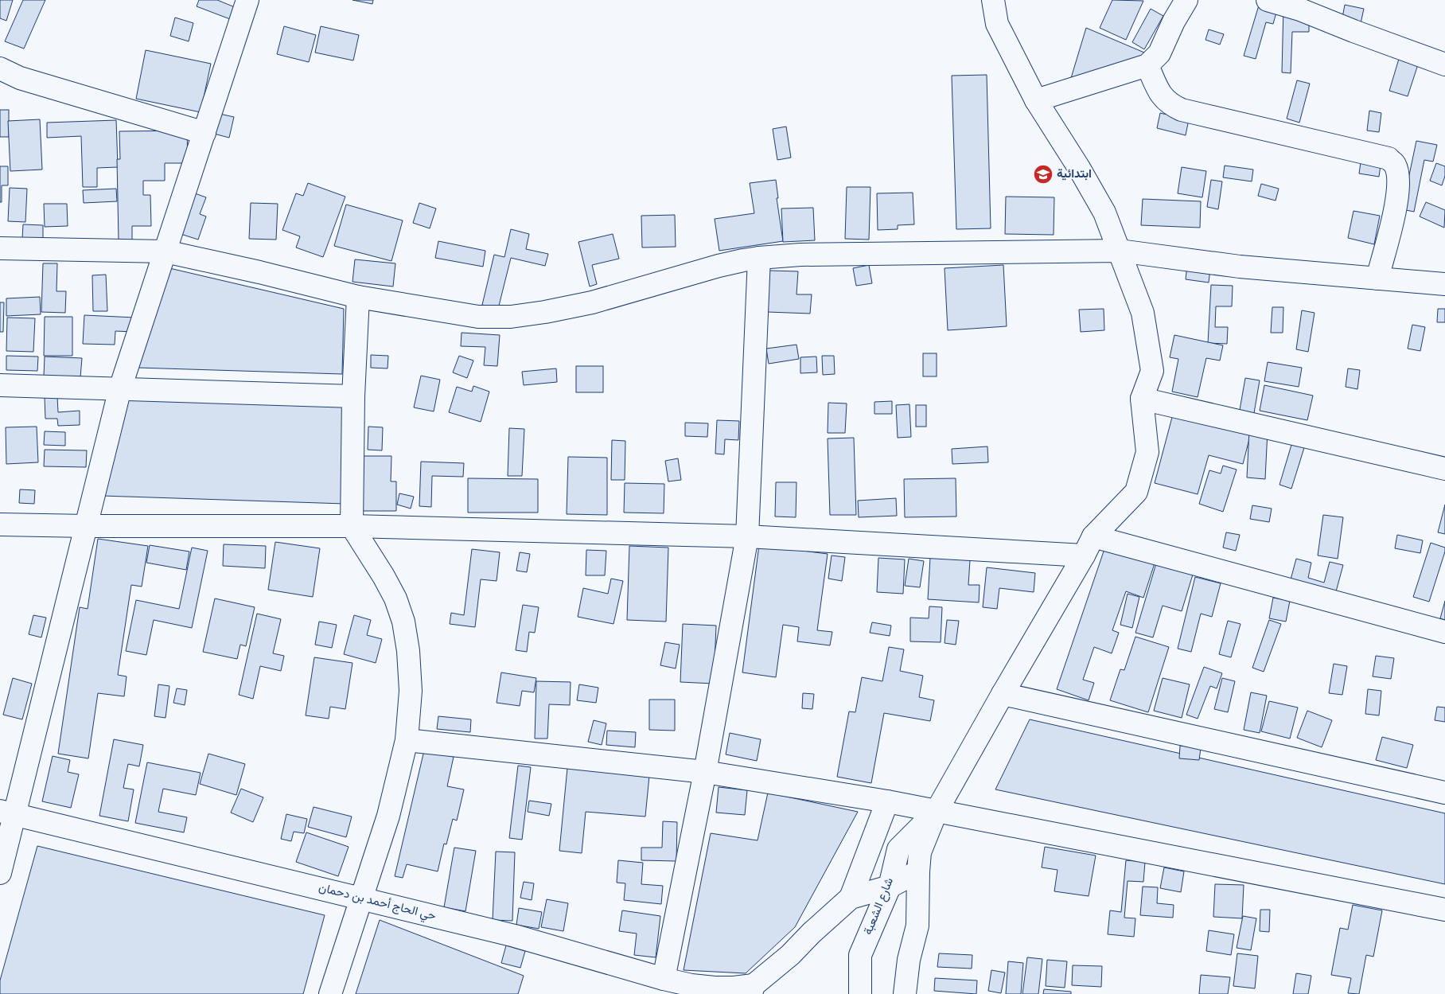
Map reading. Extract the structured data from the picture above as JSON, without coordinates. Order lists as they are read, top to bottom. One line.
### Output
{"streets":{"street":["حي الحاج أحمد بن دحمان","شارع الشعبة"]},"places":{"school or university":["ابتدائية"]}}
